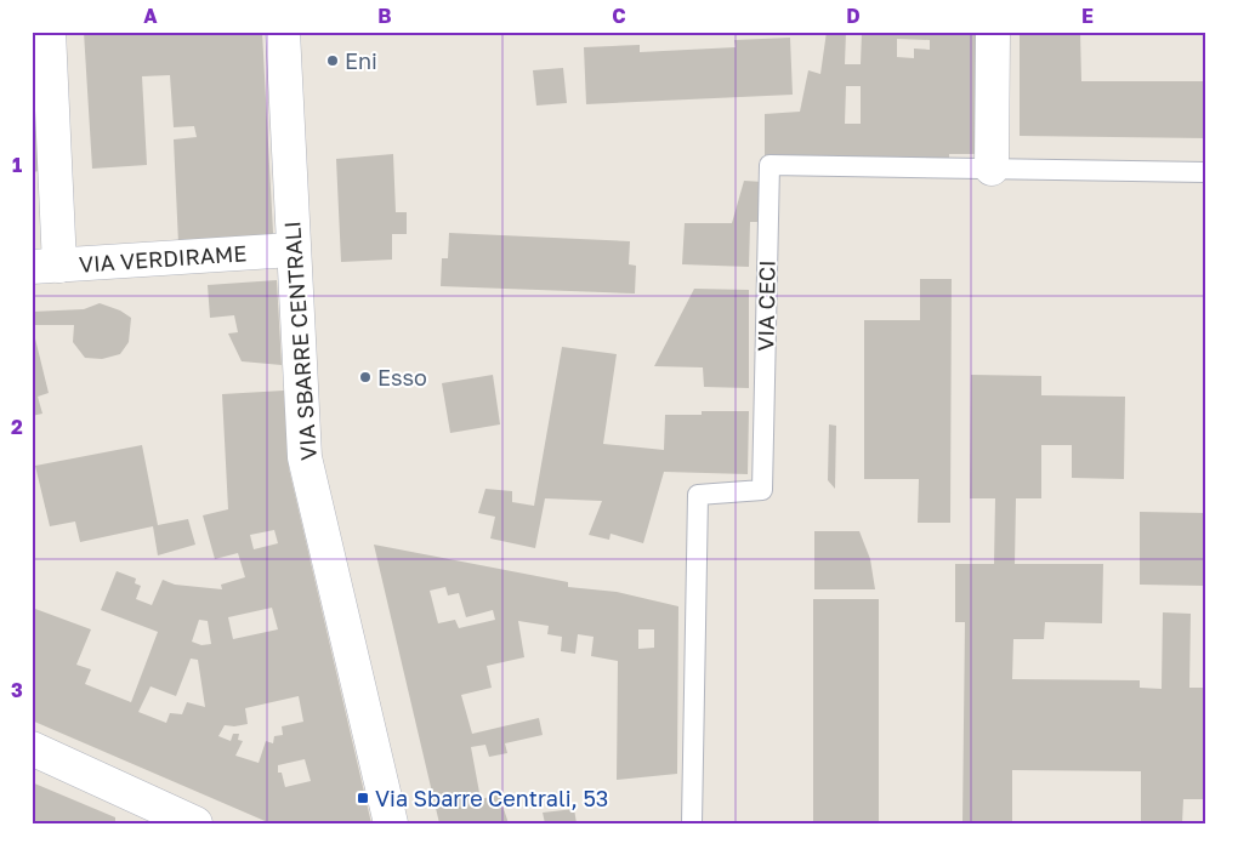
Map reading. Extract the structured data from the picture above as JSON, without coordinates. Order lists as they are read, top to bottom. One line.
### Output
{"streets":{"street":["VIA VERDIRAME","VIA SBARRE CENTRALI"],"lane":["VIA CECI"]},"crossings":[["VIA VERDIRAME","VIA SBARRE CENTRALI"]],"places":{"other":["Eni","Esso"],"transit":["Via Sbarre Centrali, 53"]},"grid":{"columns":["A","B","C","D","E"],"rows":["1","2","3"]}}
